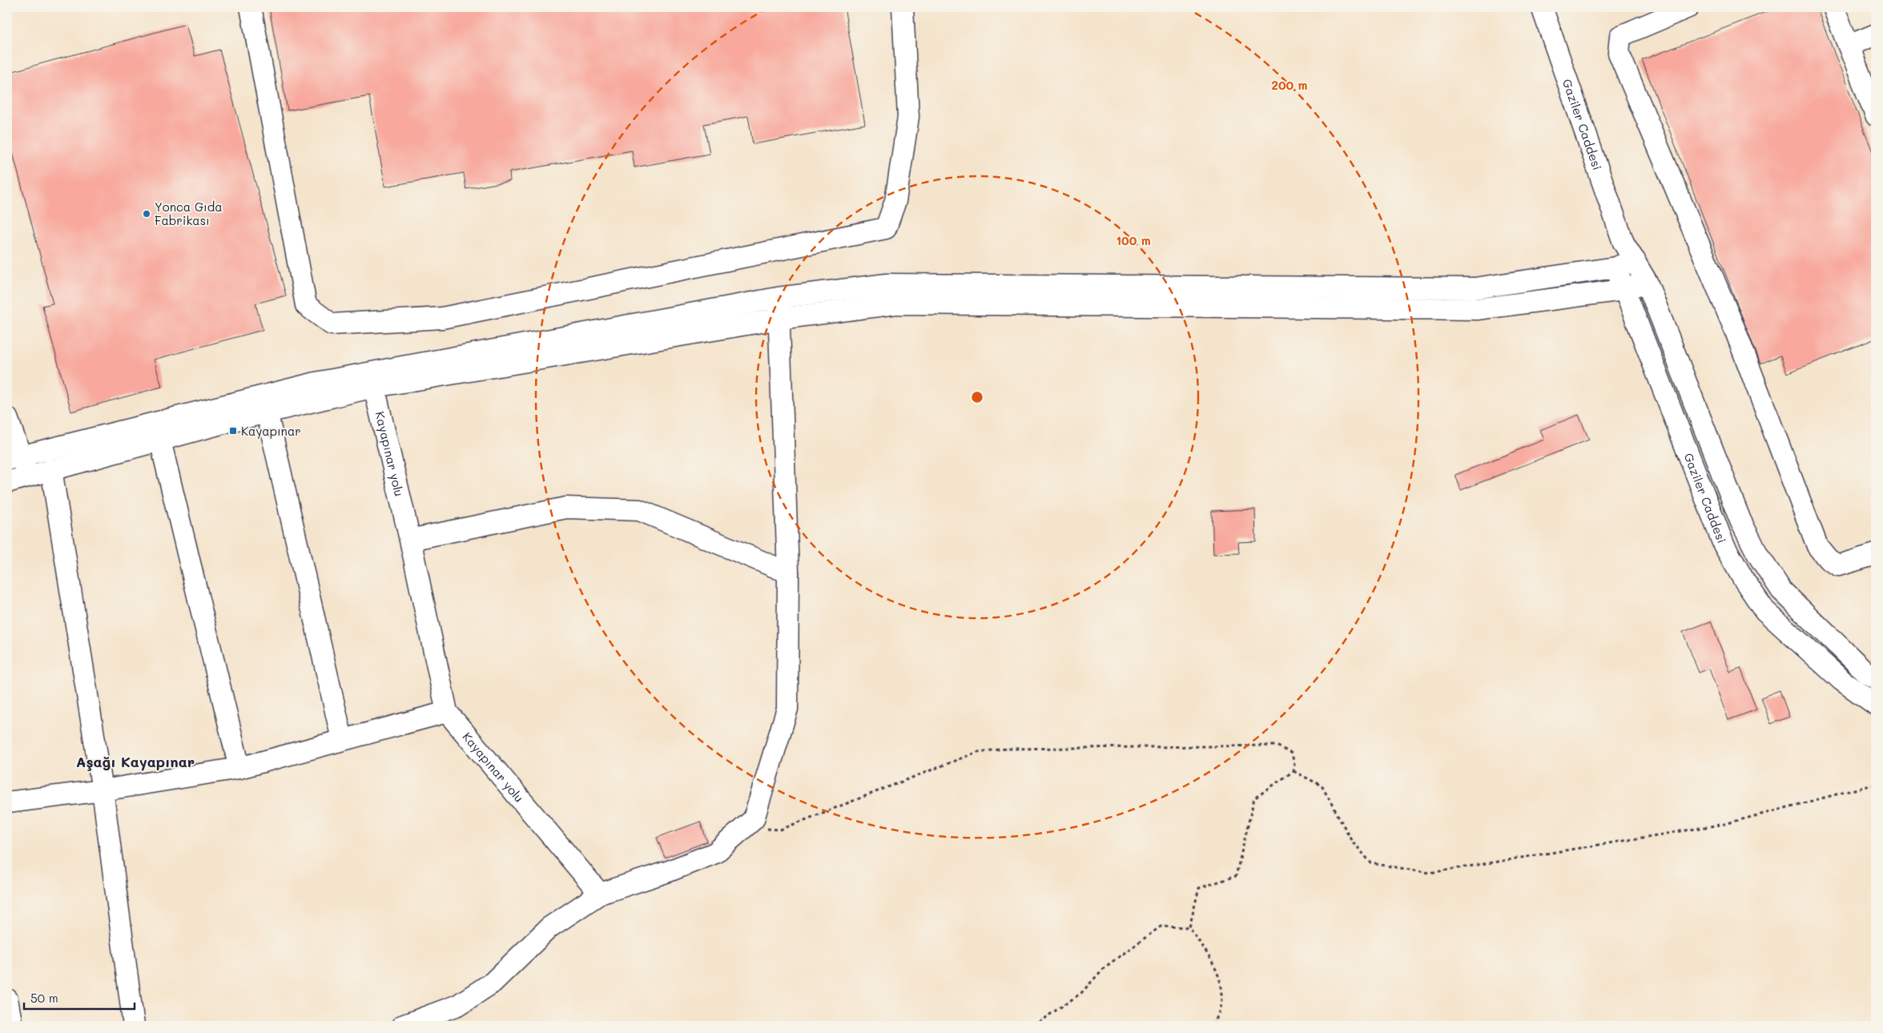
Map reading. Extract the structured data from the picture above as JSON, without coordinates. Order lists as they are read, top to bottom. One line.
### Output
{"streets":{"street":["Gaziler Caddesi","Kayapınar yolu"]},"districts":["Aşağı Kayapınar"],"places":{"other":["Yonca Gıda Fabrikası"],"transit":["Kayapınar"]},"scale_bar":"50 m","rings":["200 m","100 m"]}
